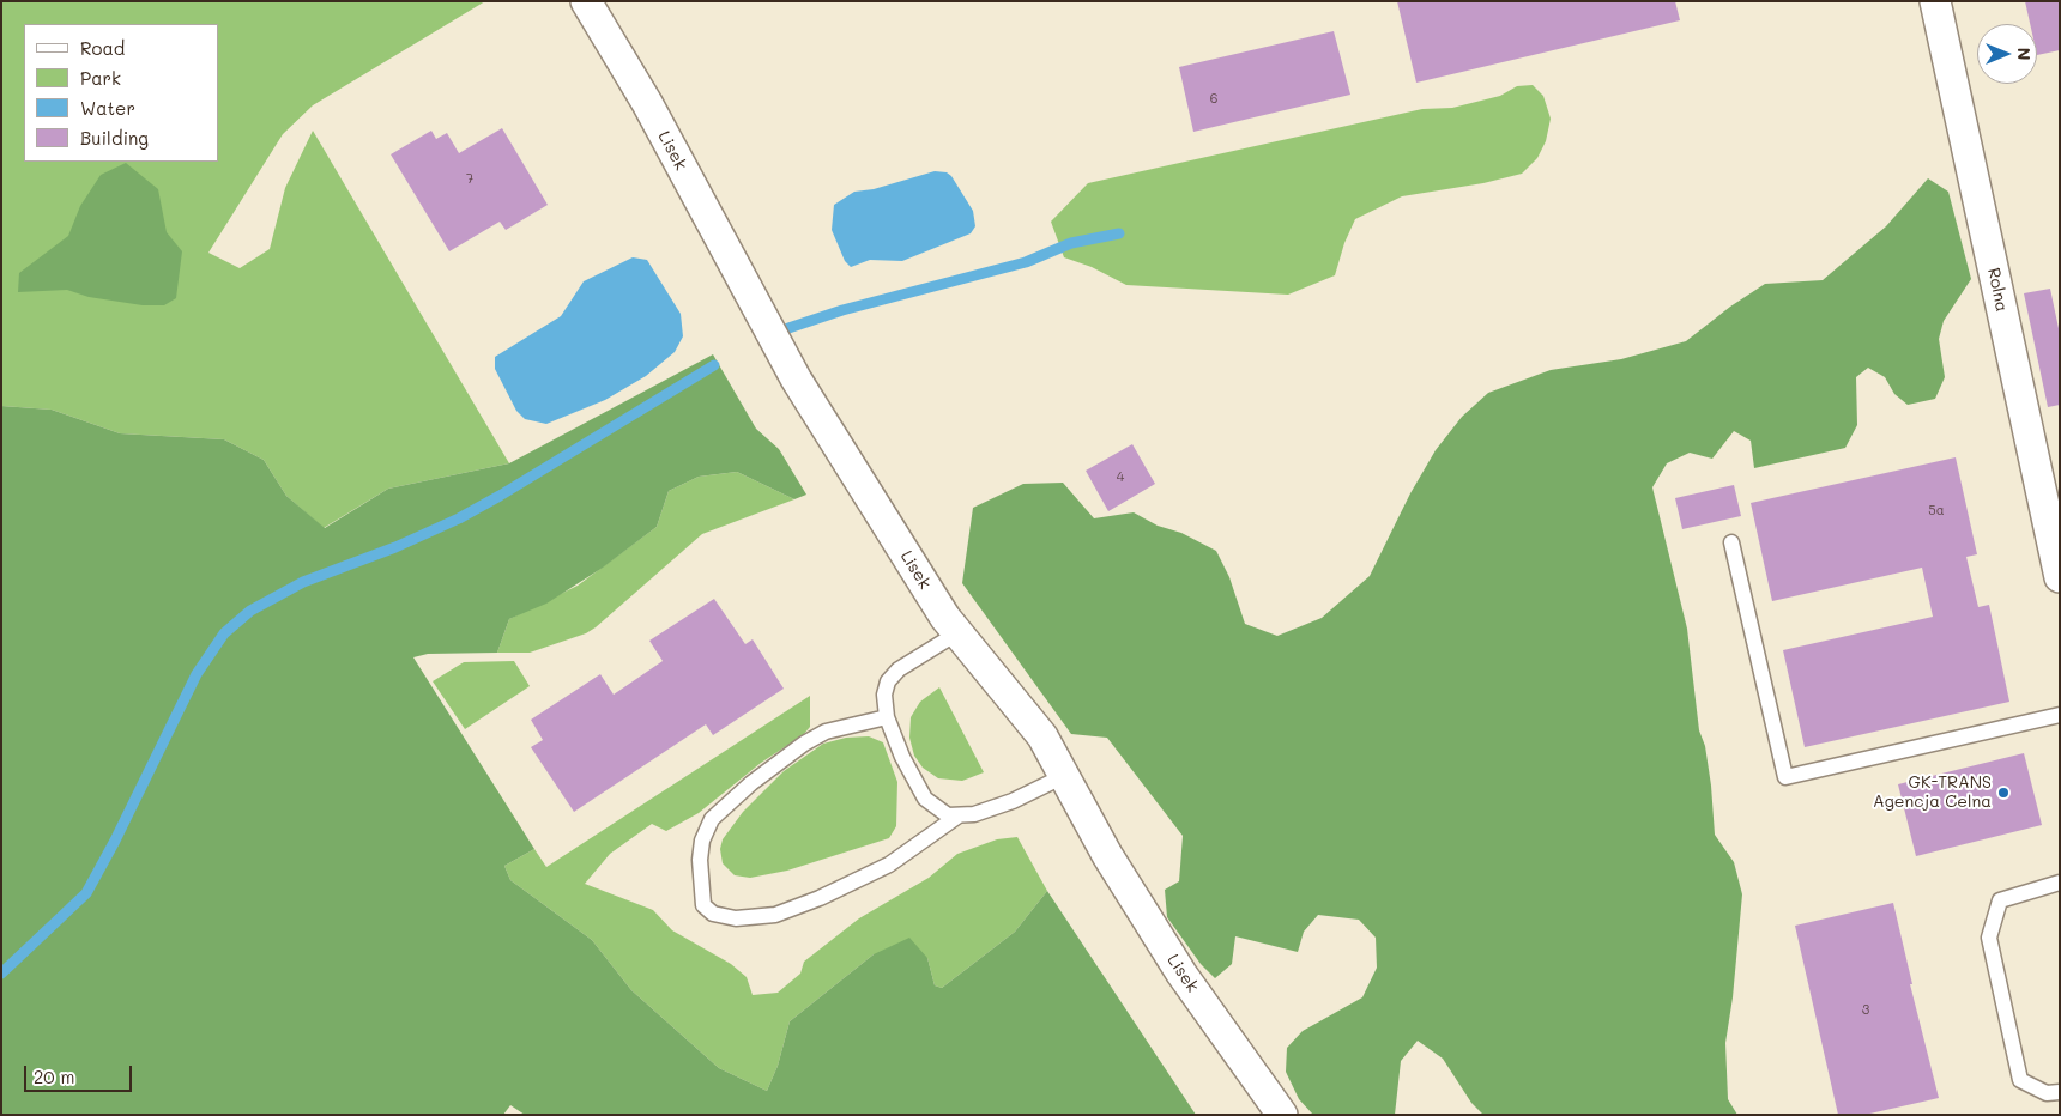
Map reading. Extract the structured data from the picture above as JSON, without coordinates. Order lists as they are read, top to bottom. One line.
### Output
{"streets":{"street":["Lisek","Rolna"]},"places":["GK-TRANS Agencja Celna"],"house_numbers":["6","7","4","5a","3"],"legend":["Road","Park","Water","Building"],"scale_bar":"20 m","north":"right"}
